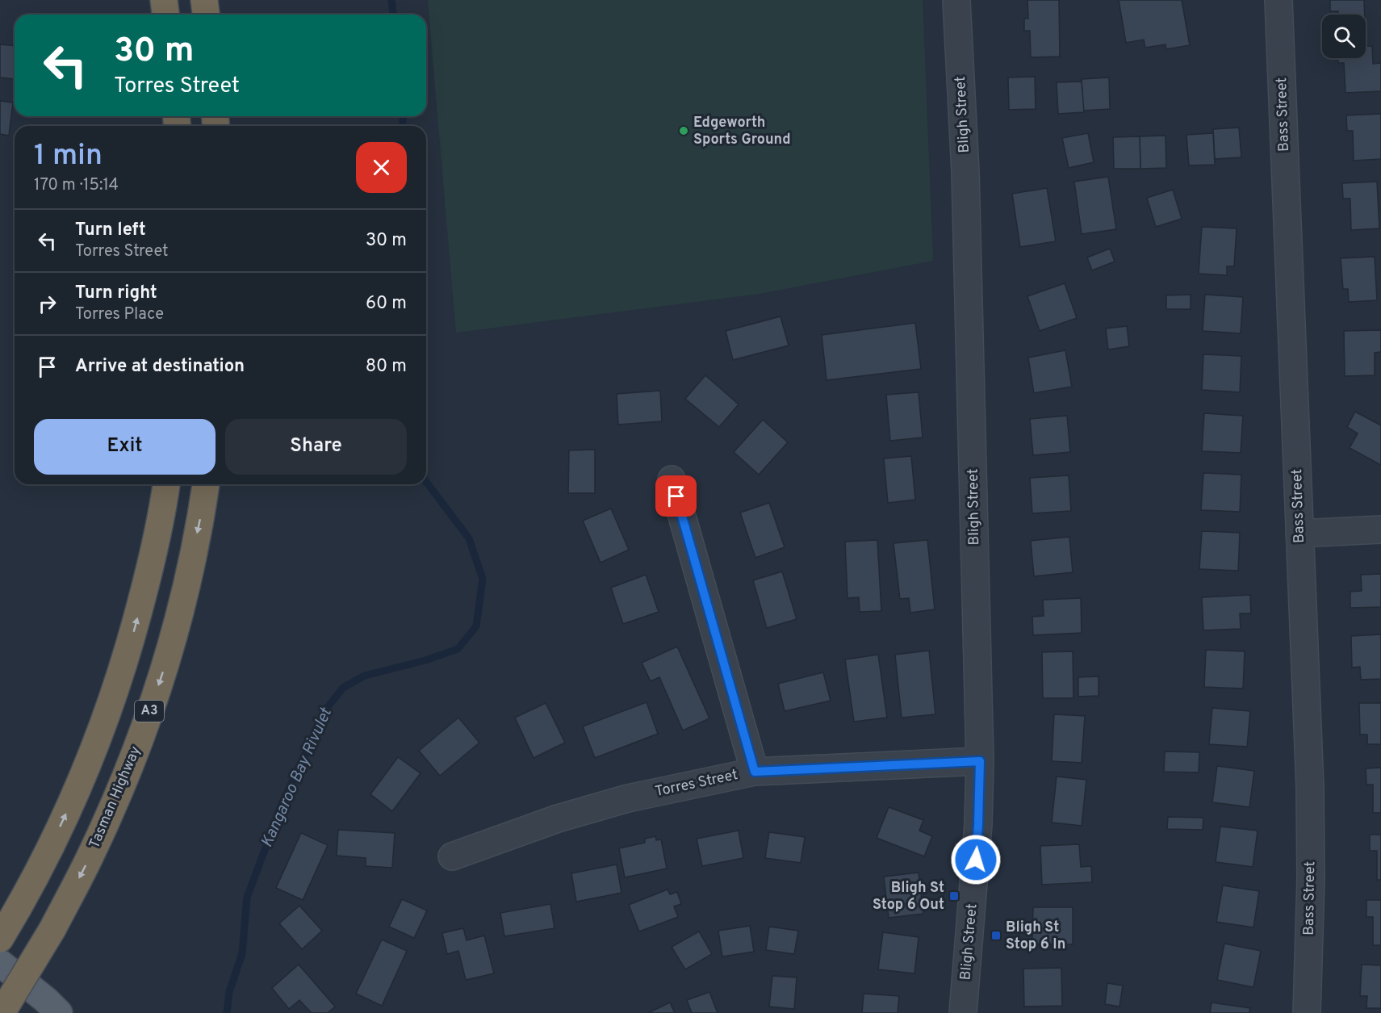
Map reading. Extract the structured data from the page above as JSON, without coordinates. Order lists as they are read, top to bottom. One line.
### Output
{"streets":{"highway":["A3","Tasman Highway"],"street":["Bligh Street","Bass Street","Torres Street"]},"crossings":[["Bligh Street","Torres Street"]],"water":["Kangaroo Bay Rivulet"],"places":{"other":["Edgeworth Sports Ground"],"transit":["Bligh St Stop 6 Out","Bligh St Stop 6 In"]},"page":{"turn":["30 m","Torres Street"],"heading":["1 min","170 m · 15:14"],"list":[{"name":"Turn left","note":"Torres Street","value":"30 m"},{"name":"Turn right","note":"Torres Place","value":"60 m"},{"name":"Arrive at destination","value":"80 m"}],"buttons":["Exit","Share"]}}
